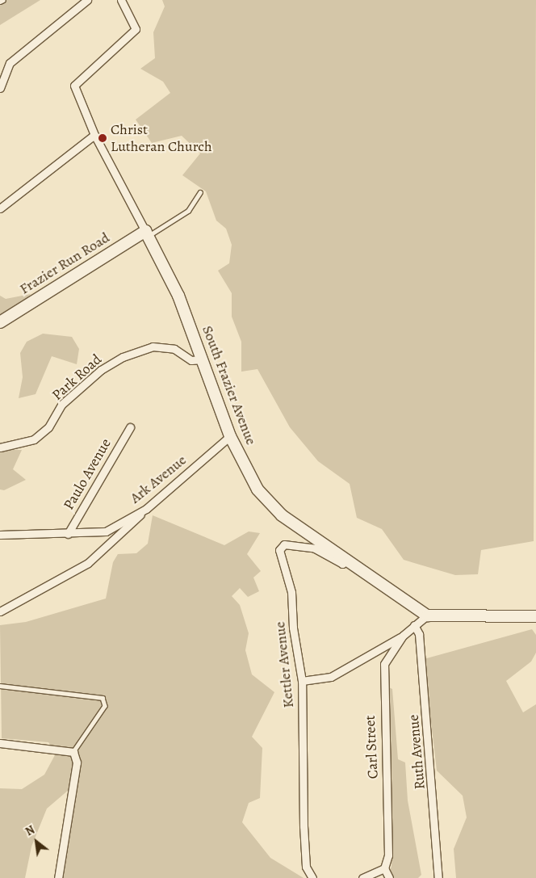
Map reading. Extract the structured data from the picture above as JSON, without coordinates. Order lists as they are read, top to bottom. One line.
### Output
{"streets":{"street":["Frazier Run Road","Park Road","South Frazier Avenue","Paulo Avenue","Ark Avenue","Kettler Avenue","Carl Street","Ruth Avenue"]},"crossings":[["Frazier Run Road","South Frazier Avenue"],["Park Road","South Frazier Avenue"],["South Frazier Avenue","Ark Avenue"],["South Frazier Avenue","Kettler Avenue"],["South Frazier Avenue","Carl Street"],["Paulo Avenue","Ark Avenue"],["Carl Street","Ruth Avenue"]],"places":["Christ Lutheran Church"],"north":"top left"}
